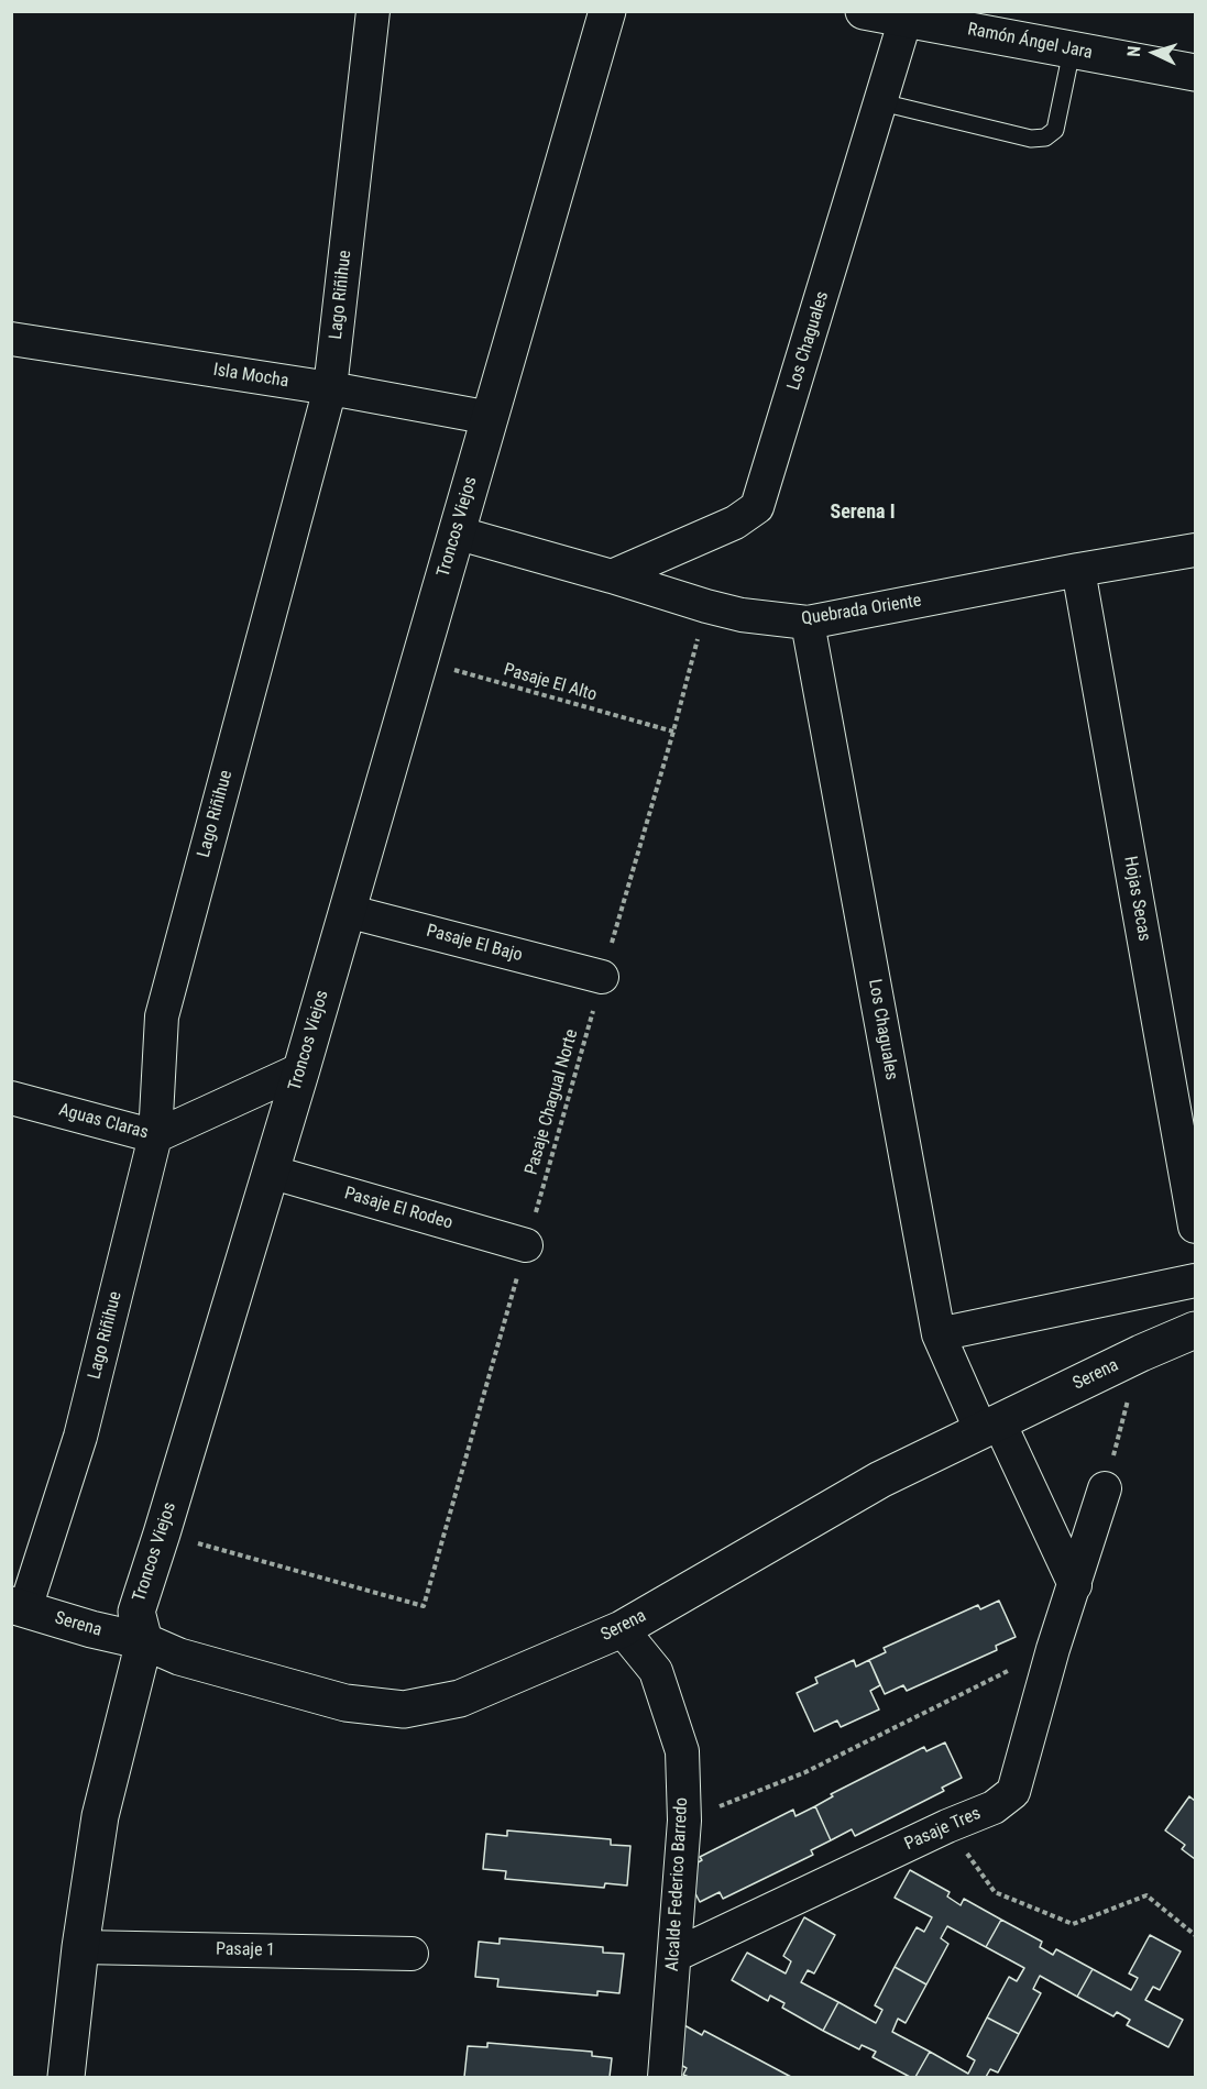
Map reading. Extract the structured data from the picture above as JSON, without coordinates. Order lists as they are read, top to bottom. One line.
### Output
{"streets":{"street":["Ramón Ángel Jara","Lago Riñihue","Los Chaguales","Isla Mocha","Troncos Viejos","Quebrada Oriente","Hojas Secas","Pasaje El Bajo","Aguas Claras","Pasaje El Rodeo","Serena","Pasaje Tres","Alcalde Federico Barredo","Pasaje 1"],"path":["Pasaje El Alto","Pasaje Chagual Norte"]},"crossings":[["Ramón Ángel Jara","Los Chaguales"],["Lago Riñihue","Isla Mocha"],["Lago Riñihue","Aguas Claras"],["Lago Riñihue","Serena"],["Los Chaguales","Quebrada Oriente"],["Los Chaguales","Serena"],["Isla Mocha","Troncos Viejos"],["Troncos Viejos","Quebrada Oriente"],["Troncos Viejos","Pasaje El Alto"],["Troncos Viejos","Pasaje El Bajo"],["Troncos Viejos","Pasaje Chagual Norte"],["Troncos Viejos","Aguas Claras"],["Troncos Viejos","Pasaje El Rodeo"],["Troncos Viejos","Serena"],["Troncos Viejos","Pasaje 1"],["Quebrada Oriente","Hojas Secas"],["Quebrada Oriente","Pasaje Chagual Norte"],["Pasaje El Alto","Pasaje Chagual Norte"],["Pasaje El Bajo","Pasaje Chagual Norte"],["Pasaje Chagual Norte","Pasaje El Rodeo"],["Serena","Alcalde Federico Barredo"],["Pasaje Tres","Alcalde Federico Barredo"]],"districts":["Serena I"],"north":"left"}
